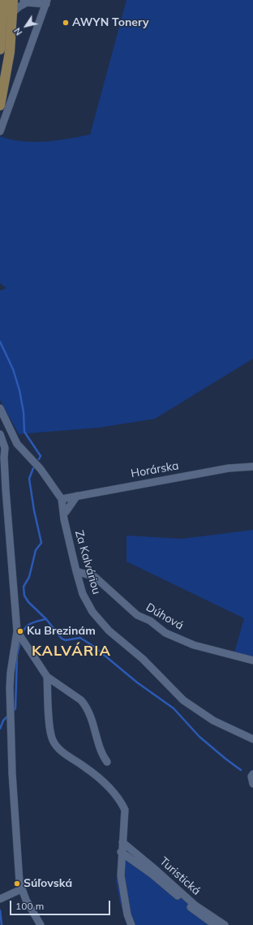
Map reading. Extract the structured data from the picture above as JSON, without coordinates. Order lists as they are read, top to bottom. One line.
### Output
{"streets":{"street":["Horárska","Za Kalváriou","Dúhová","Turistická"]},"crossings":[["Horárska","Za Kalváriou"],["Za Kalváriou","Dúhová"]],"districts":["KALVÁRIA"],"places":["AWYN Tonery","Ku Brezinám","Súľovská"],"scale_bar":"100 m","north":"bottom left"}
